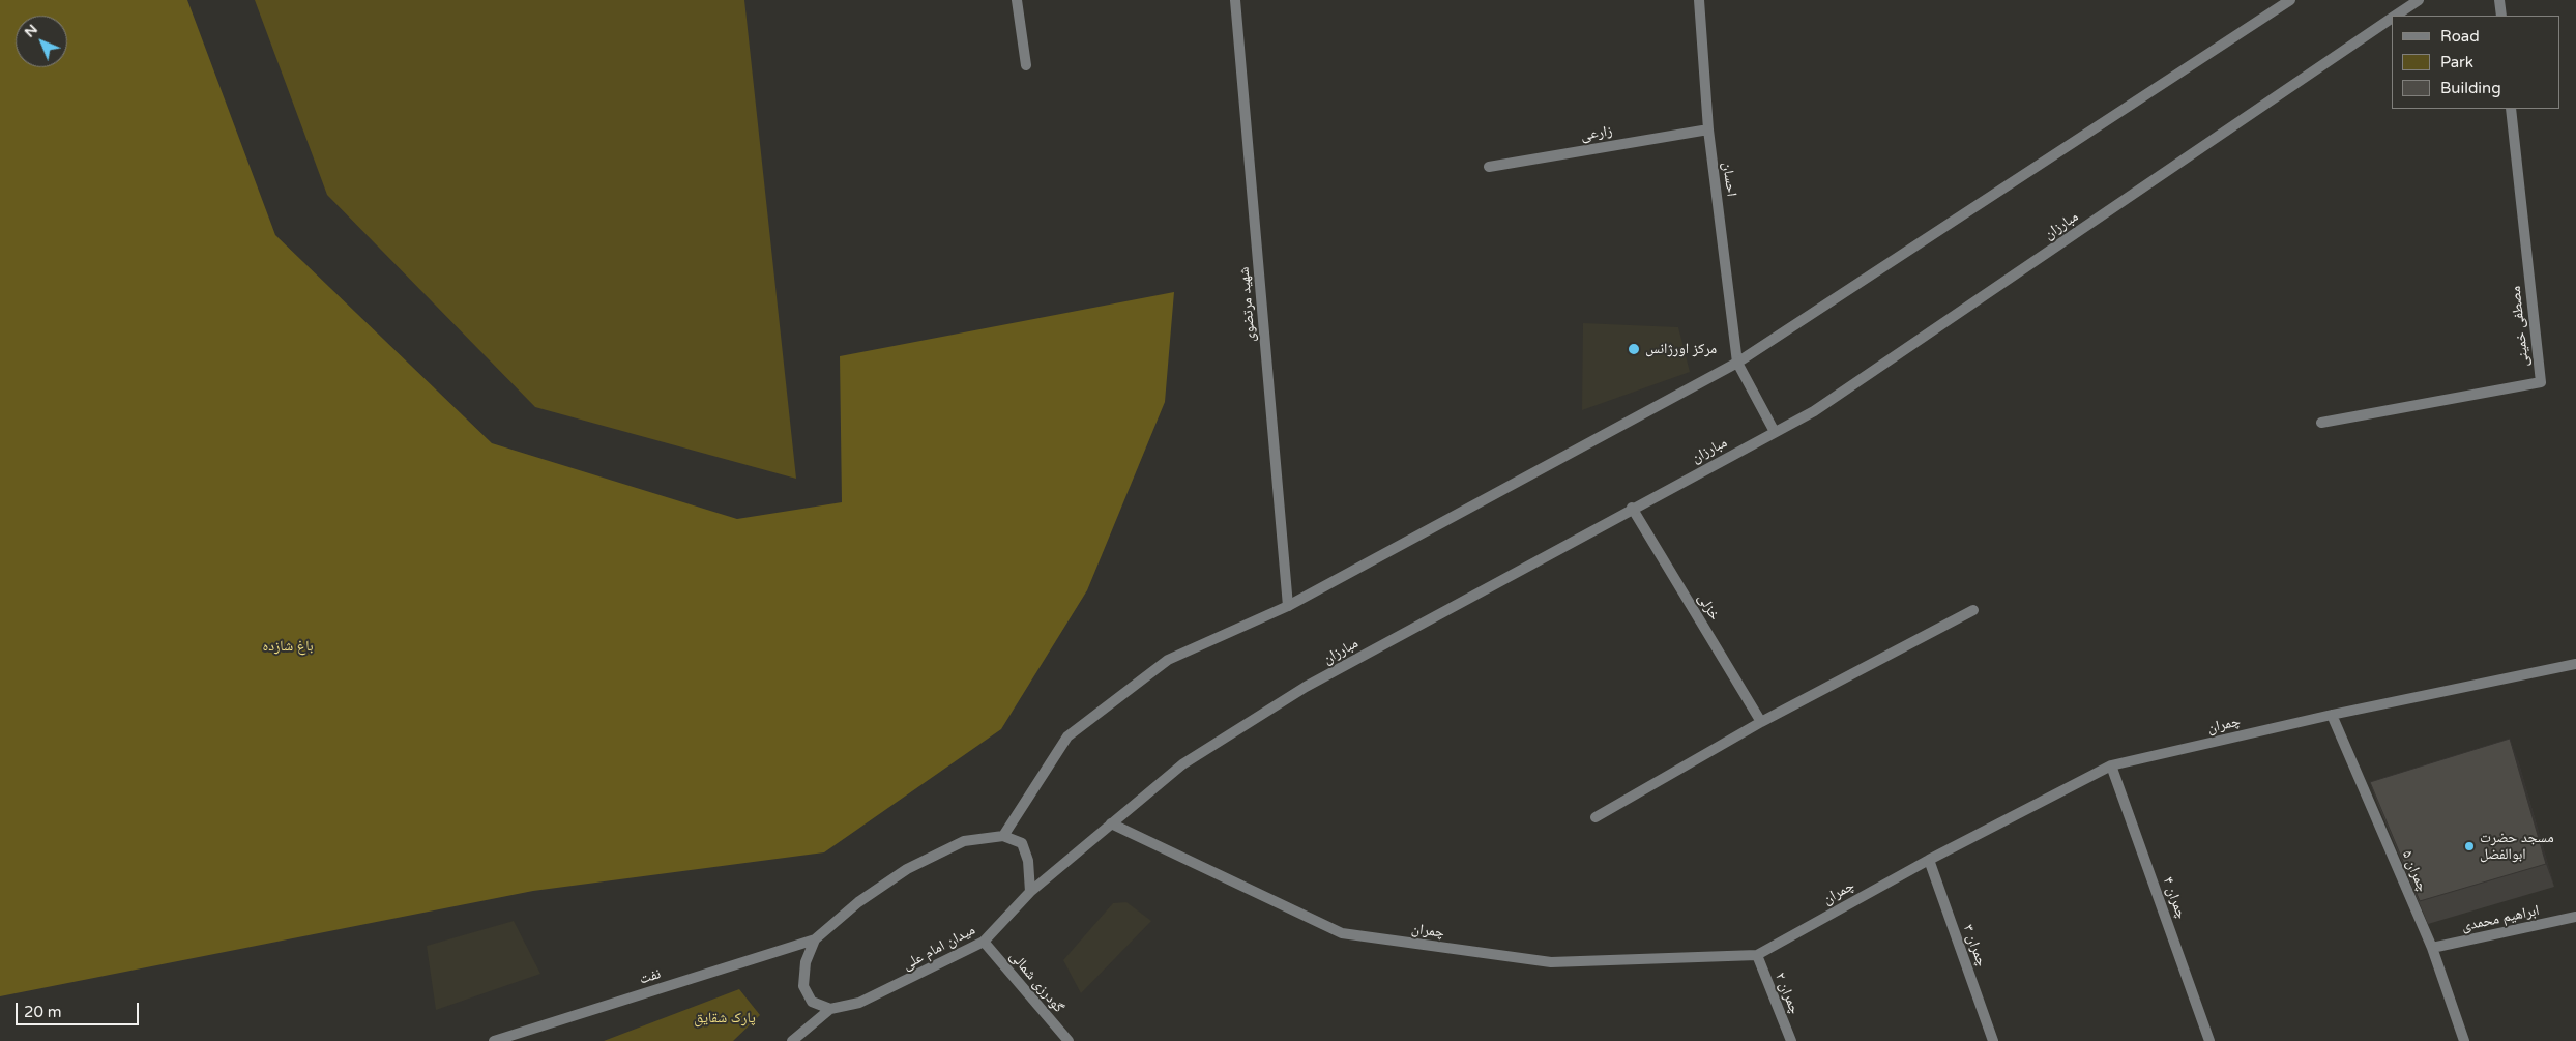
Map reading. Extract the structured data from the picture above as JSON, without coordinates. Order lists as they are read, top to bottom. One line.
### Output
{"streets":{"street":["زارعی","احسان","مبارزان","شهید مرتضوی","مصطفی خمینی","خزلی","چمران","چمران ۵","چمران ۴","ابراهیم محمدی","چمران ۳","میدان امام علی","نفت","گودرزی شمالی","چمران ۲"]},"crossings":[["زارعی","احسان"],["مبارزان","خزلی"],["مبارزان","چمران"],["مبارزان","میدان امام علی"],["چمران","چمران ۵"],["چمران","چمران ۴"],["چمران","چمران ۳"],["چمران","چمران ۲"],["چمران ۵","ابراهیم محمدی"],["میدان امام علی","گودرزی شمالی"]],"parks":["باغ شازده","پارک شقایق"],"places":["مرکز اورژانس","مسجد حضرت ابوالفضل"],"legend":["Road","Park","Building"],"scale_bar":"20 m","north":"top left"}
